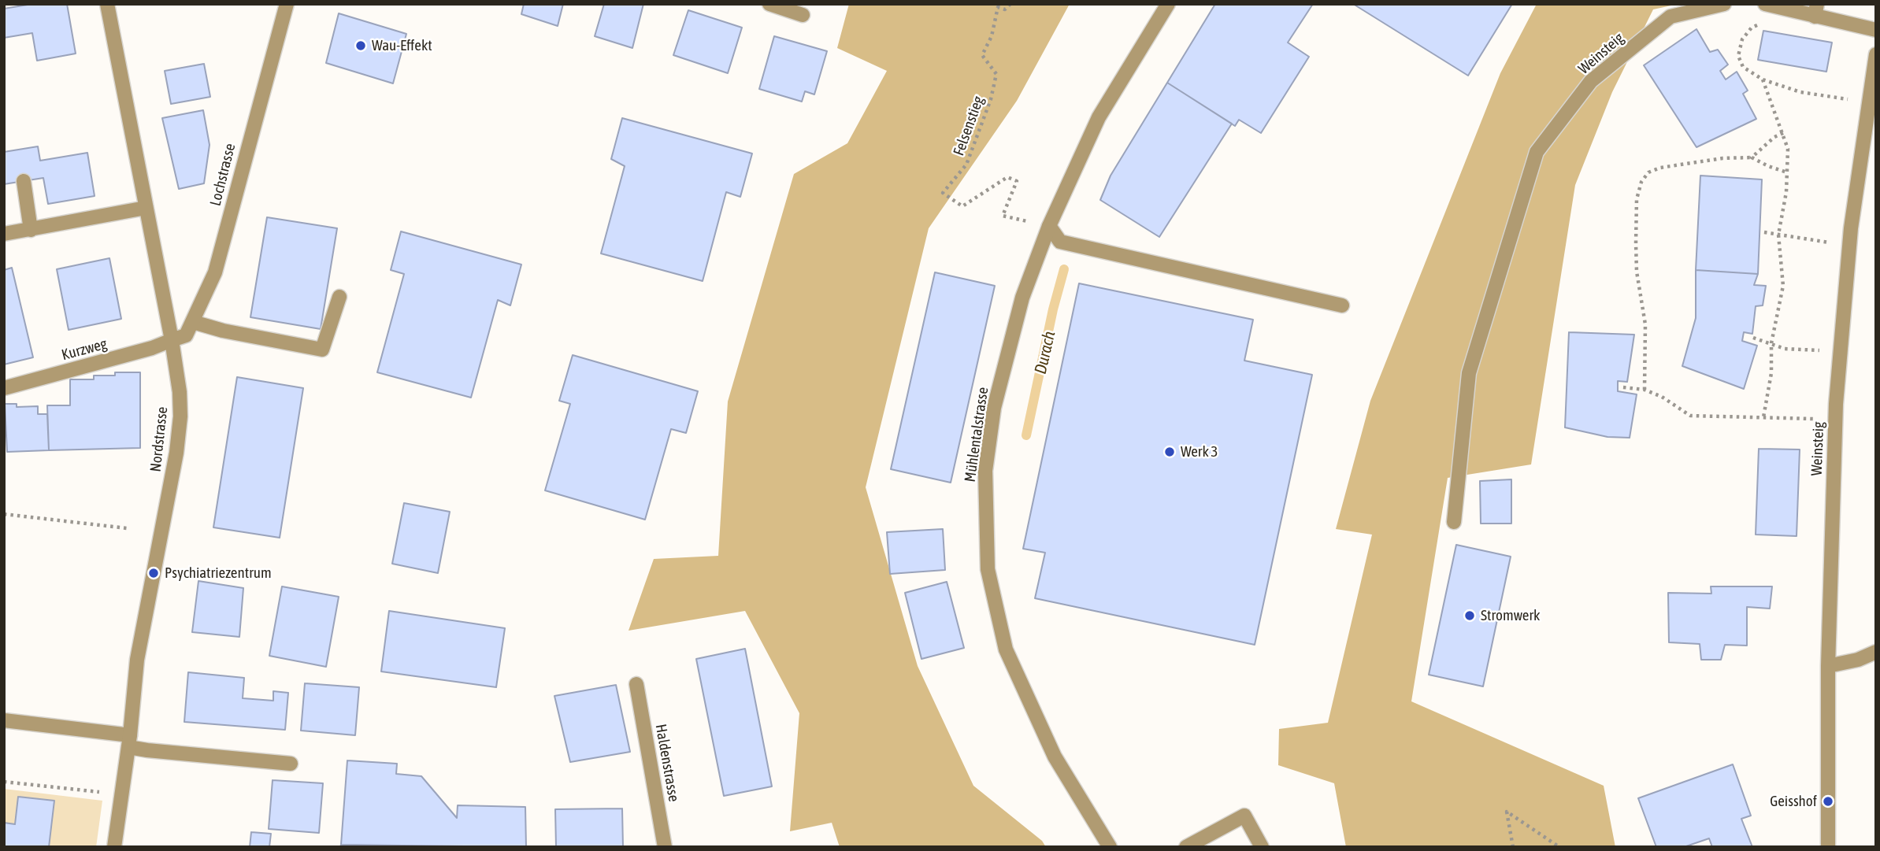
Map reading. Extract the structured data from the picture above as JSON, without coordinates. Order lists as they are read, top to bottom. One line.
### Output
{"streets":{"street":["Weinsteig","Lochstrasse","Kurzweg","Mühlentalstrasse","Nordstrasse","Haldenstrasse"],"path":["Felsenstieg"]},"crossings":[["Felsenstieg","Mühlentalstrasse"],["Lochstrasse","Kurzweg"],["Lochstrasse","Nordstrasse"],["Kurzweg","Nordstrasse"]],"water":["Durach"],"places":["Wau-Effekt","Werk 3","Psychiatriezentrum","Stromwerk","Geisshof"]}
